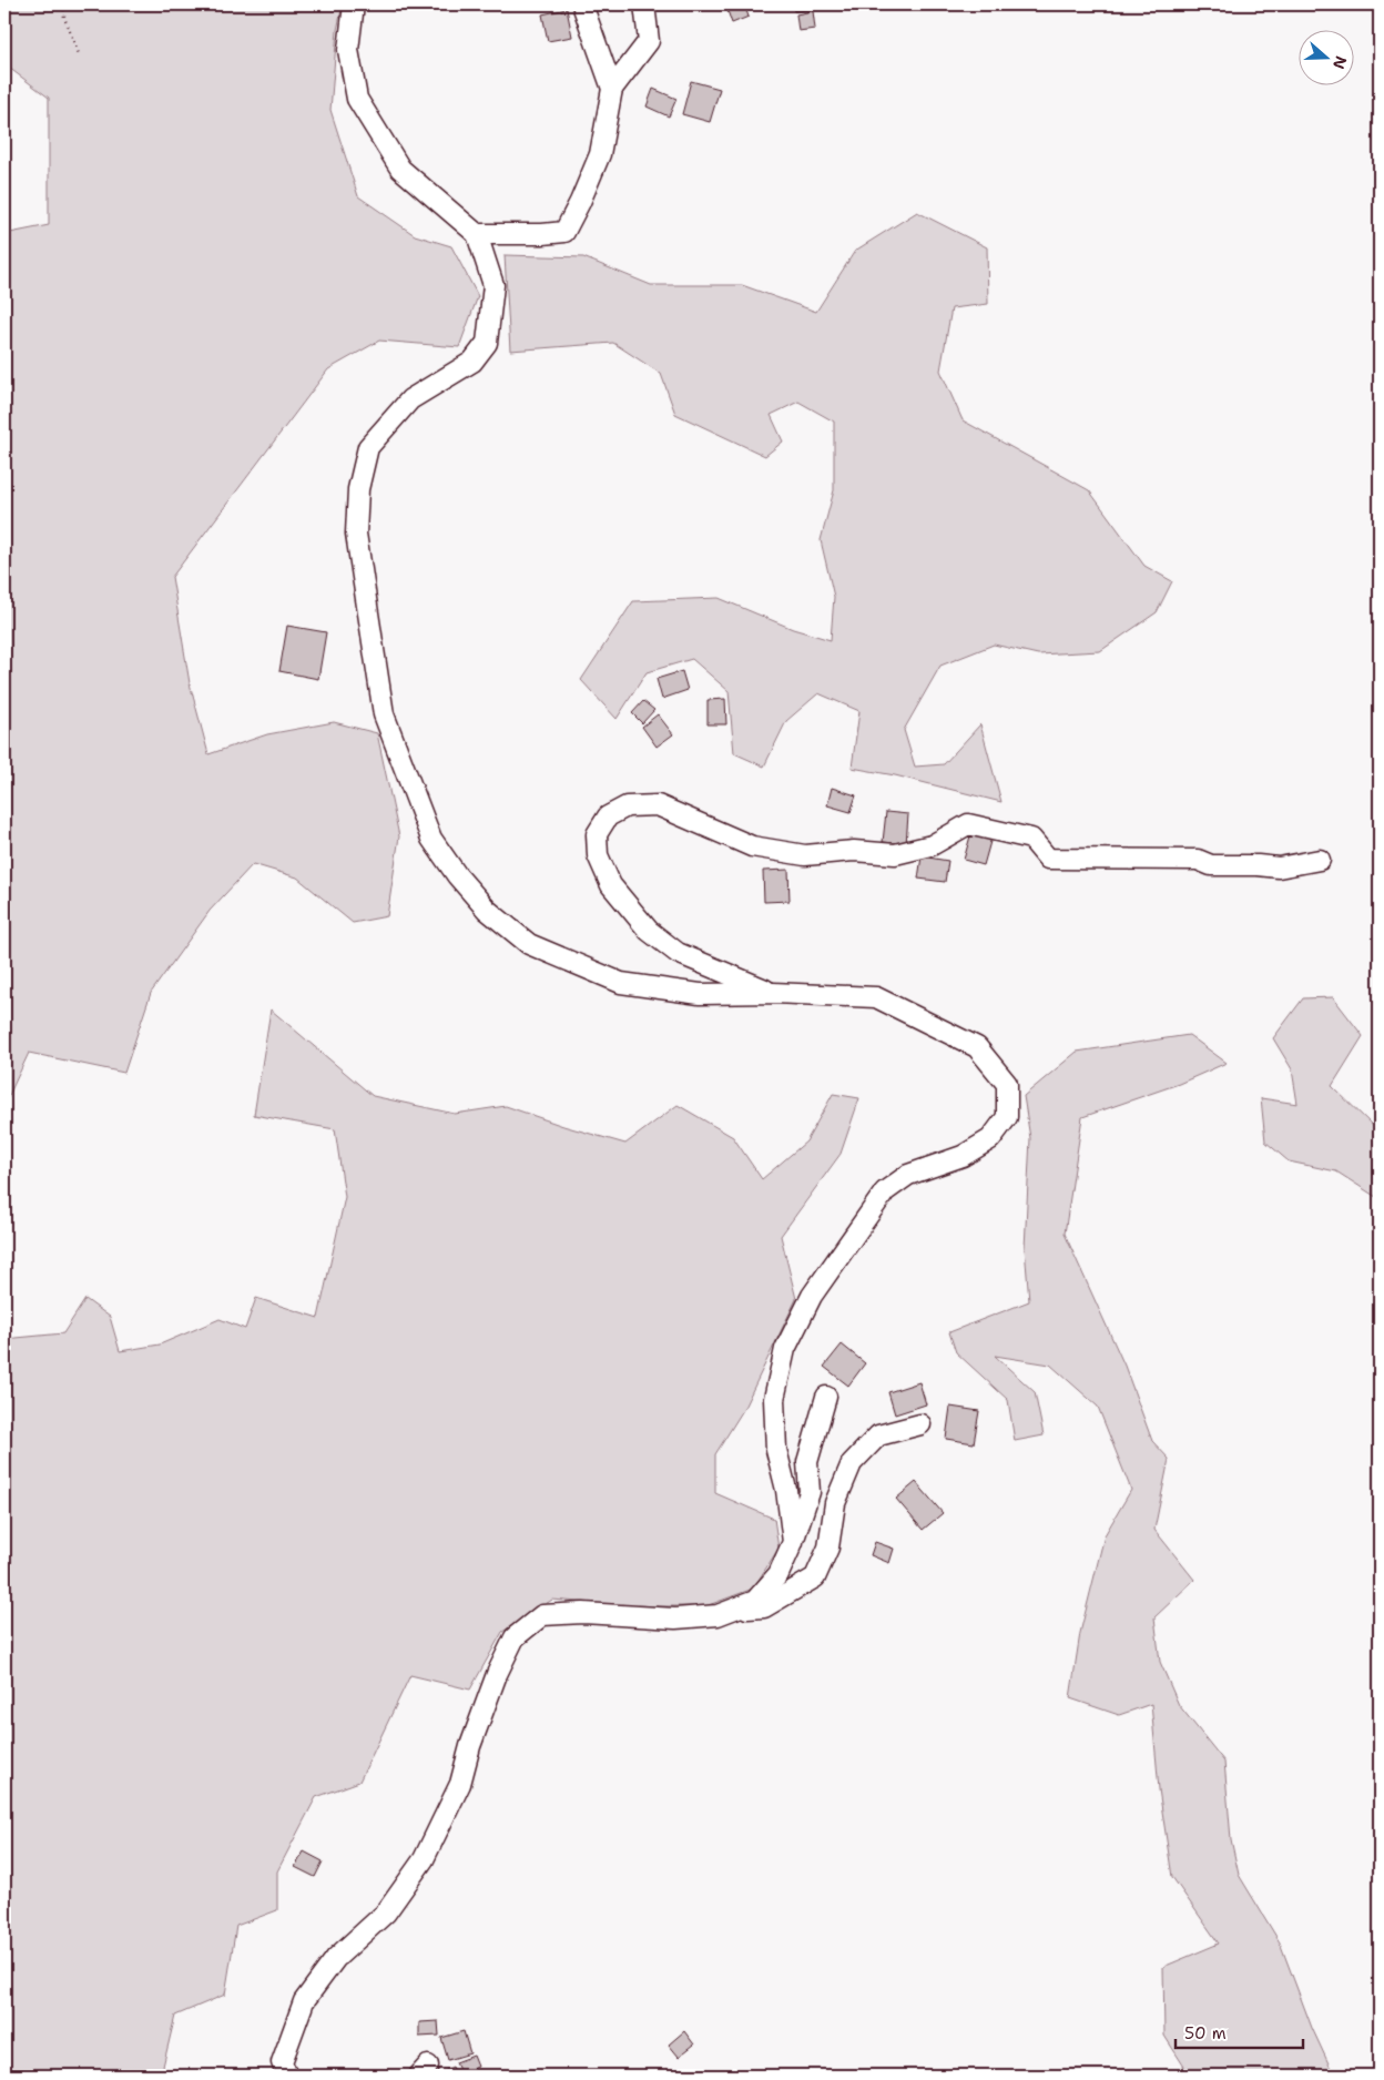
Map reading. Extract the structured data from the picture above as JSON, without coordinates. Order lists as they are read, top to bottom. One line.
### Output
{"scale_bar":"50 m","north":"right"}
